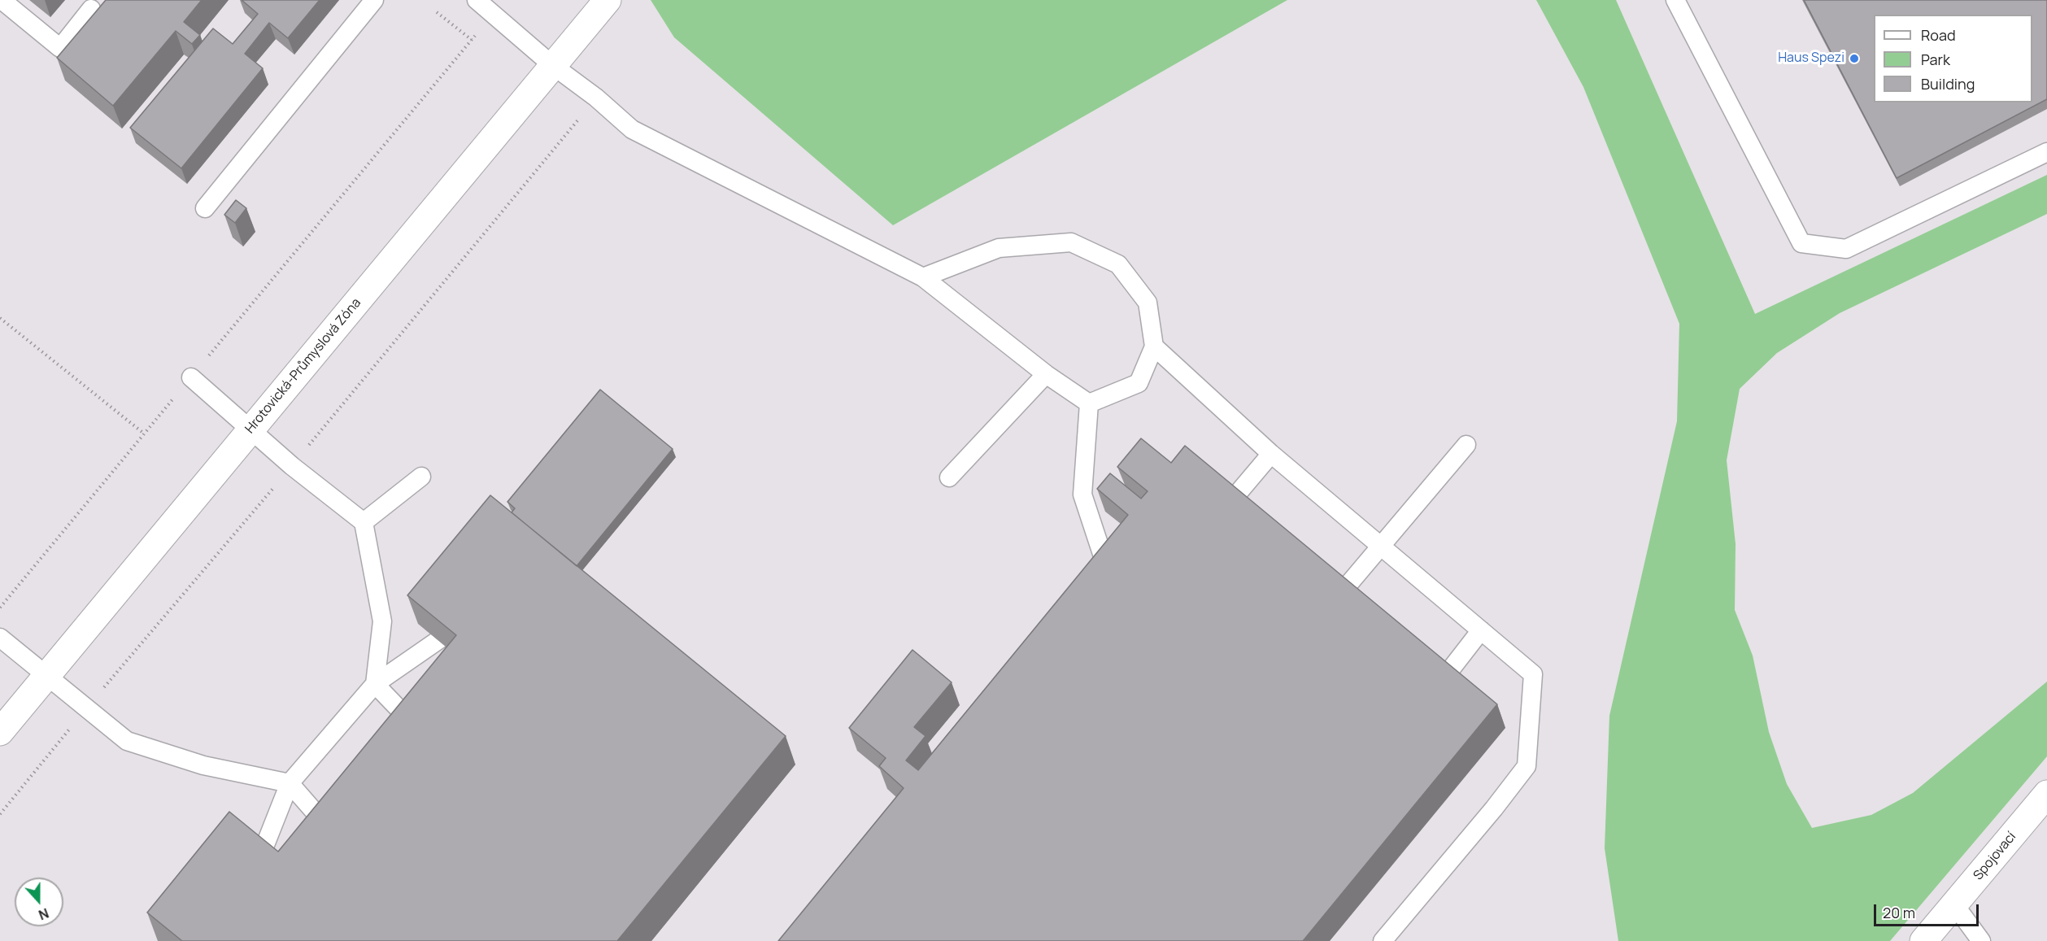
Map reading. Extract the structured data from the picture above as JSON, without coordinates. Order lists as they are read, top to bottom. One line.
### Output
{"streets":{"street":["Hrotovická-Průmyslová Zóna","Spojovací"]},"places":["Haus Spezi"],"legend":["Road","Park","Building"],"scale_bar":"20 m","north":"bottom"}
